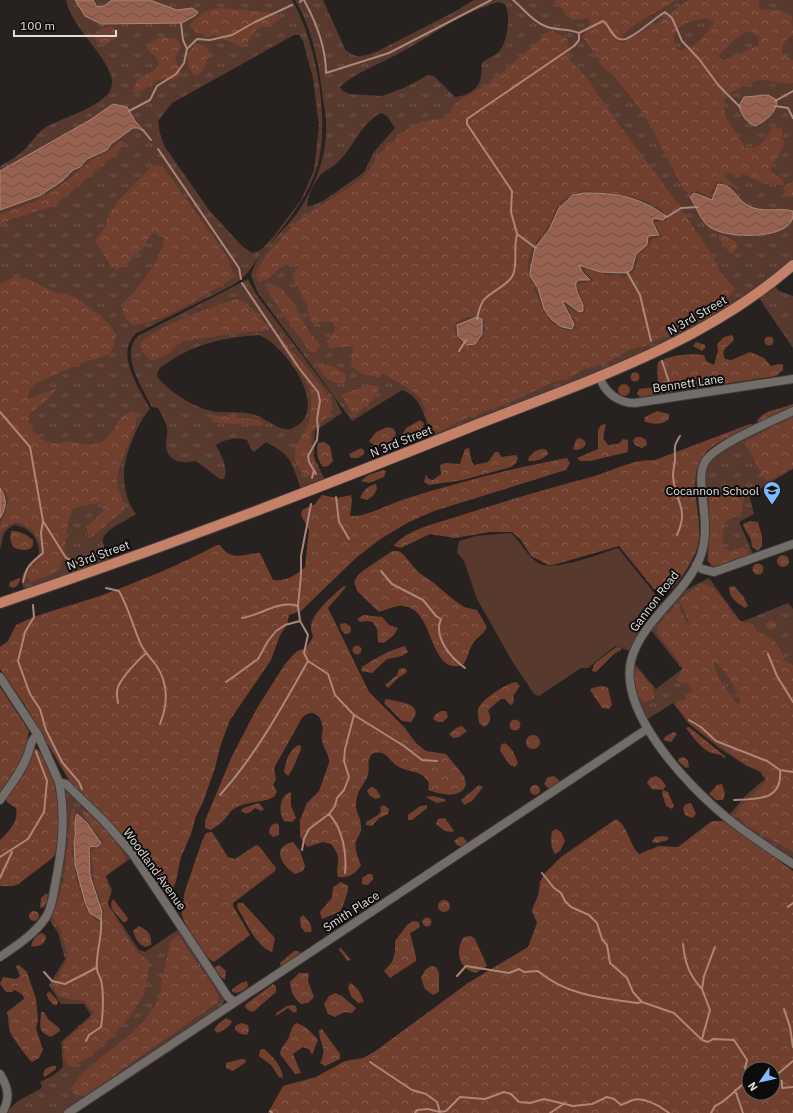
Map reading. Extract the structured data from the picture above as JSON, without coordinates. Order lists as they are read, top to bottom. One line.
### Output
{"streets":{"main road":["N 3rd Street"],"street":["Bennett Lane","Gannon Road","Woodland Avenue","Smith Place"]},"crossings":[["N 3rd Street","Bennett Lane"],["Gannon Road","Smith Place"],["Woodland Avenue","Smith Place"]],"places":{"school or university":["Cocannon School"]},"scale_bar":"100 m","north":"bottom left"}
